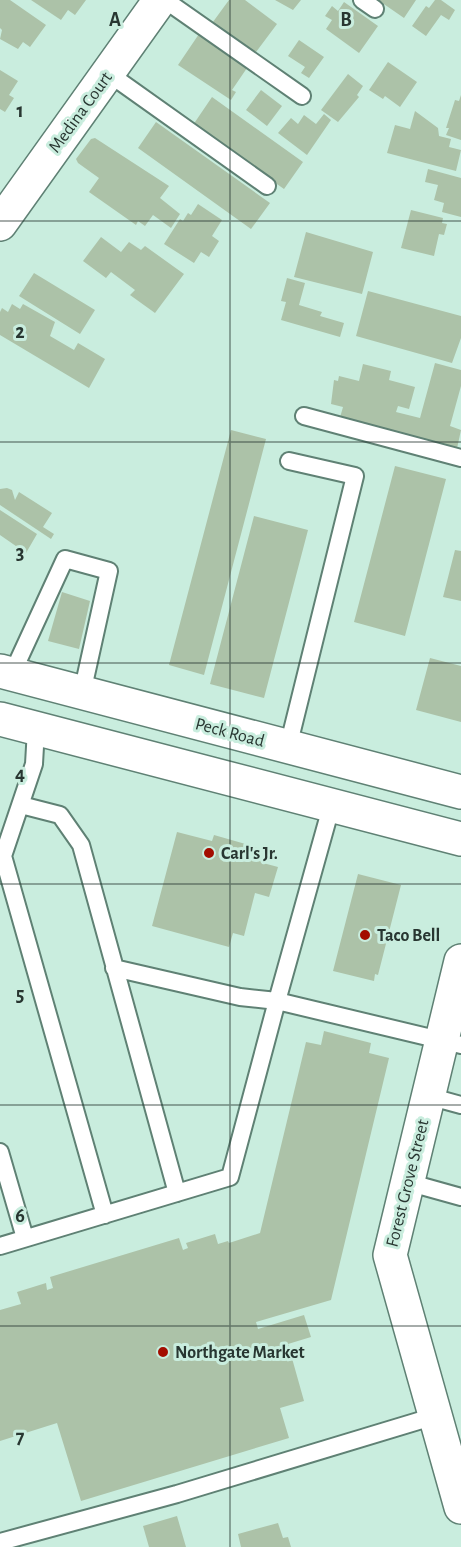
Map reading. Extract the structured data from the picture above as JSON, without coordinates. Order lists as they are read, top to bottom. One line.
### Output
{"streets":{"main road":["Medina Court","Peck Road","Forest Grove Street"]},"places":["Carl's Jr.","Taco Bell","Northgate Market"],"grid":{"columns":["A","B"],"rows":["1","2","3","4","5","6","7"]}}
